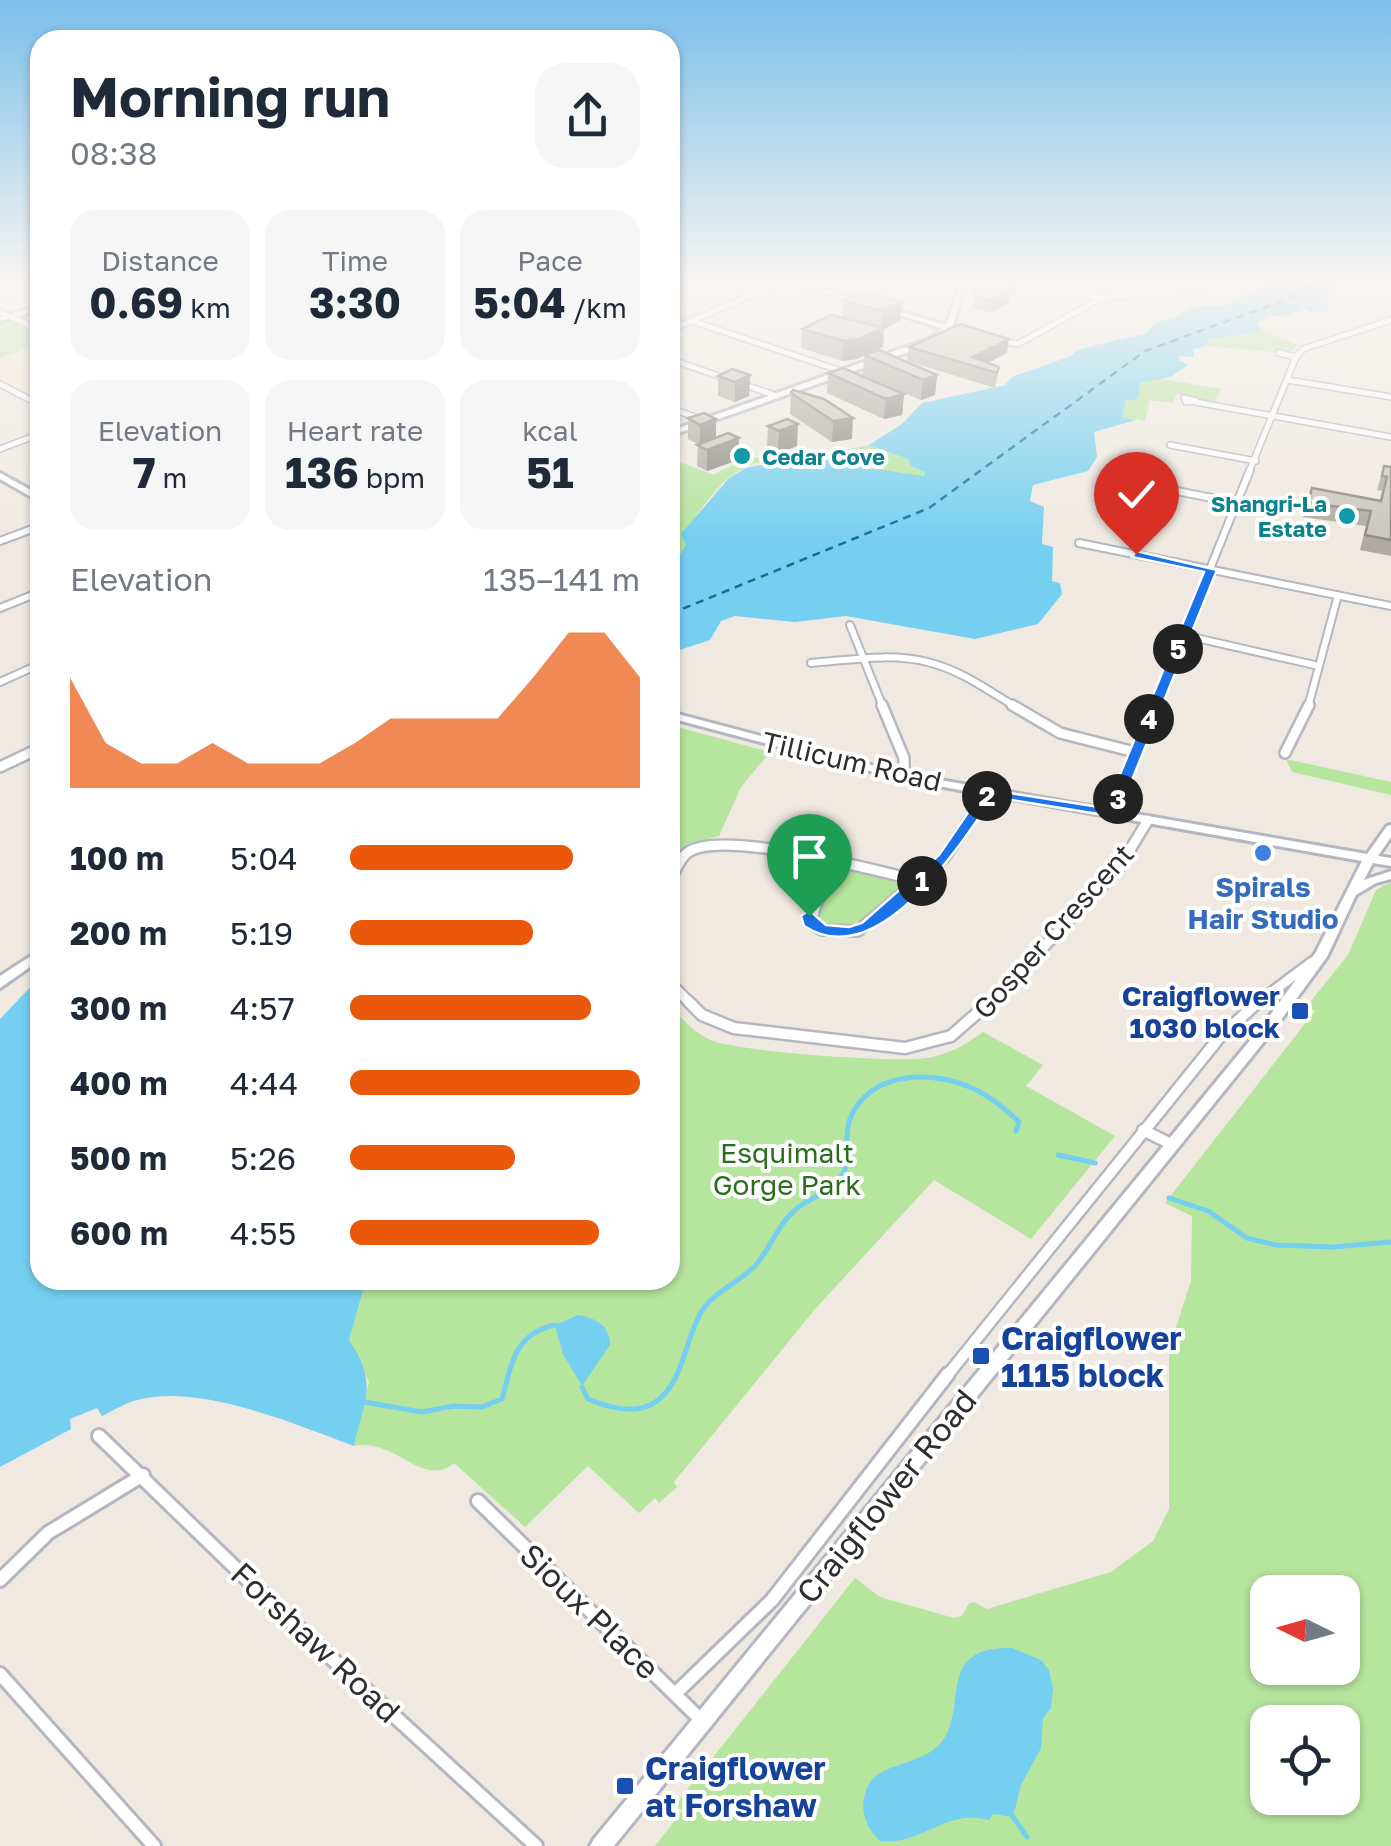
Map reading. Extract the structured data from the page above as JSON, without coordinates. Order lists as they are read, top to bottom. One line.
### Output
{"streets":{"main road":["Tillicum Road","Craigflower Road"],"street":["Gosper Crescent","Sioux Place","Forshaw Road"]},"crossings":[["Tillicum Road","Gosper Crescent"],["Tillicum Road","Craigflower Road"],["Craigflower Road","Sioux Place"]],"parks":["Esquimalt Gorge Park"],"places":{"other":["Cedar Cove","Shangri-La Estate","Spirals Hair Studio"],"transit":["Craigflower 1030 block","Craigflower 1115 block","Craigflower at Forshaw"]},"north":"left","page":{"heading":["Morning run","08:38"],"stats":[["Distance","0.69 km"],["Time","3:30"],["Pace","5:04 /km"],["Elevation","7 m"],["Heart rate","136 bpm"],["kcal","51"]],"chart":["Elevation","135–141 m"],"pins":["5","4","2","3","1"],"list":[{"name":"100 m","note":"5:04"},{"name":"200 m","note":"5:19"},{"name":"300 m","note":"4:57"},{"name":"400 m","note":"4:44"},{"name":"500 m","note":"5:26"},{"name":"600 m","note":"4:55"}]}}
